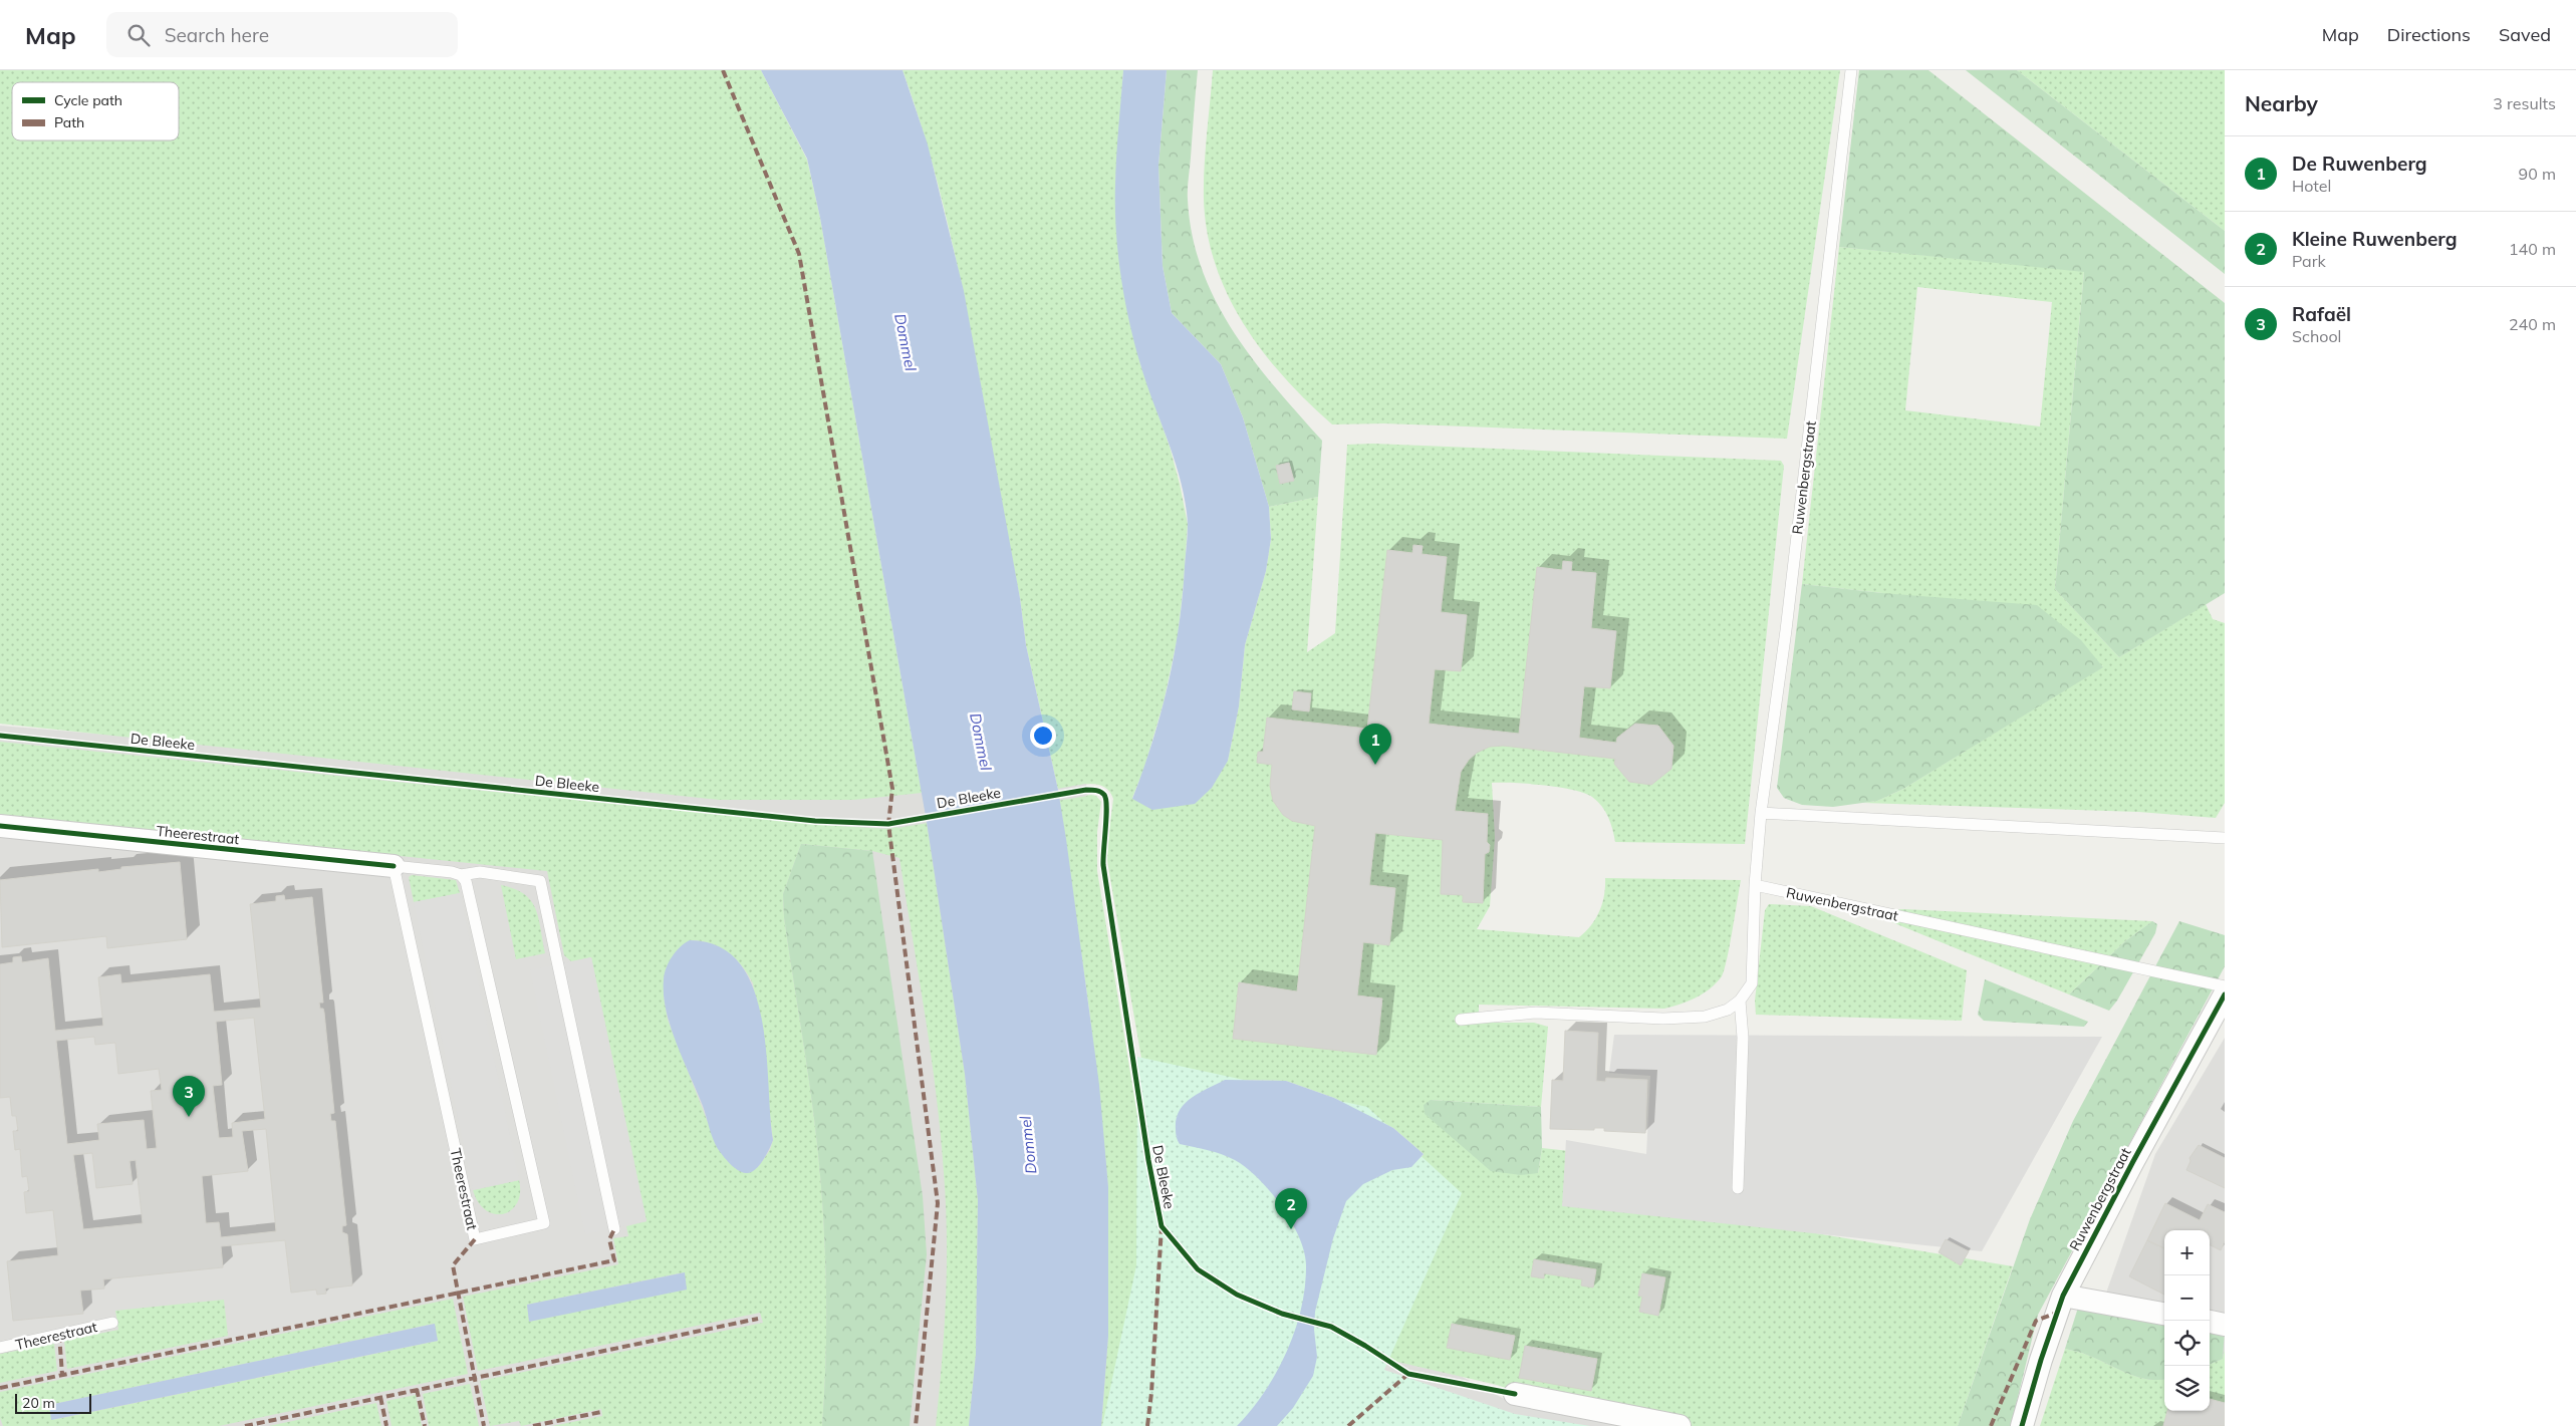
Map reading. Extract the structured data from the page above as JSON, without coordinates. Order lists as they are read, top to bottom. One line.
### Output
{"streets":{"street":["Ruwenbergstraat","Theerestraat"],"cycle path":["De Bleeke"]},"water":["Dommel"],"legend":["Cycle path","Path"],"scale_bar":"20 m","page":{"header":"Map","search":"Search here","nav":["Map","Directions","Saved"],"heading":["Nearby","3 results"],"list":[{"mark":"1","name":"De Ruwenberg","note":"Hotel","value":"90 m"},{"mark":"2","name":"Kleine Ruwenberg","note":"Park","value":"140 m"},{"mark":"3","name":"Rafaël","note":"School","value":"240 m"}],"pins":["1","3","2"],"map_buttons":["+","−"],"scale":"20 m"}}
